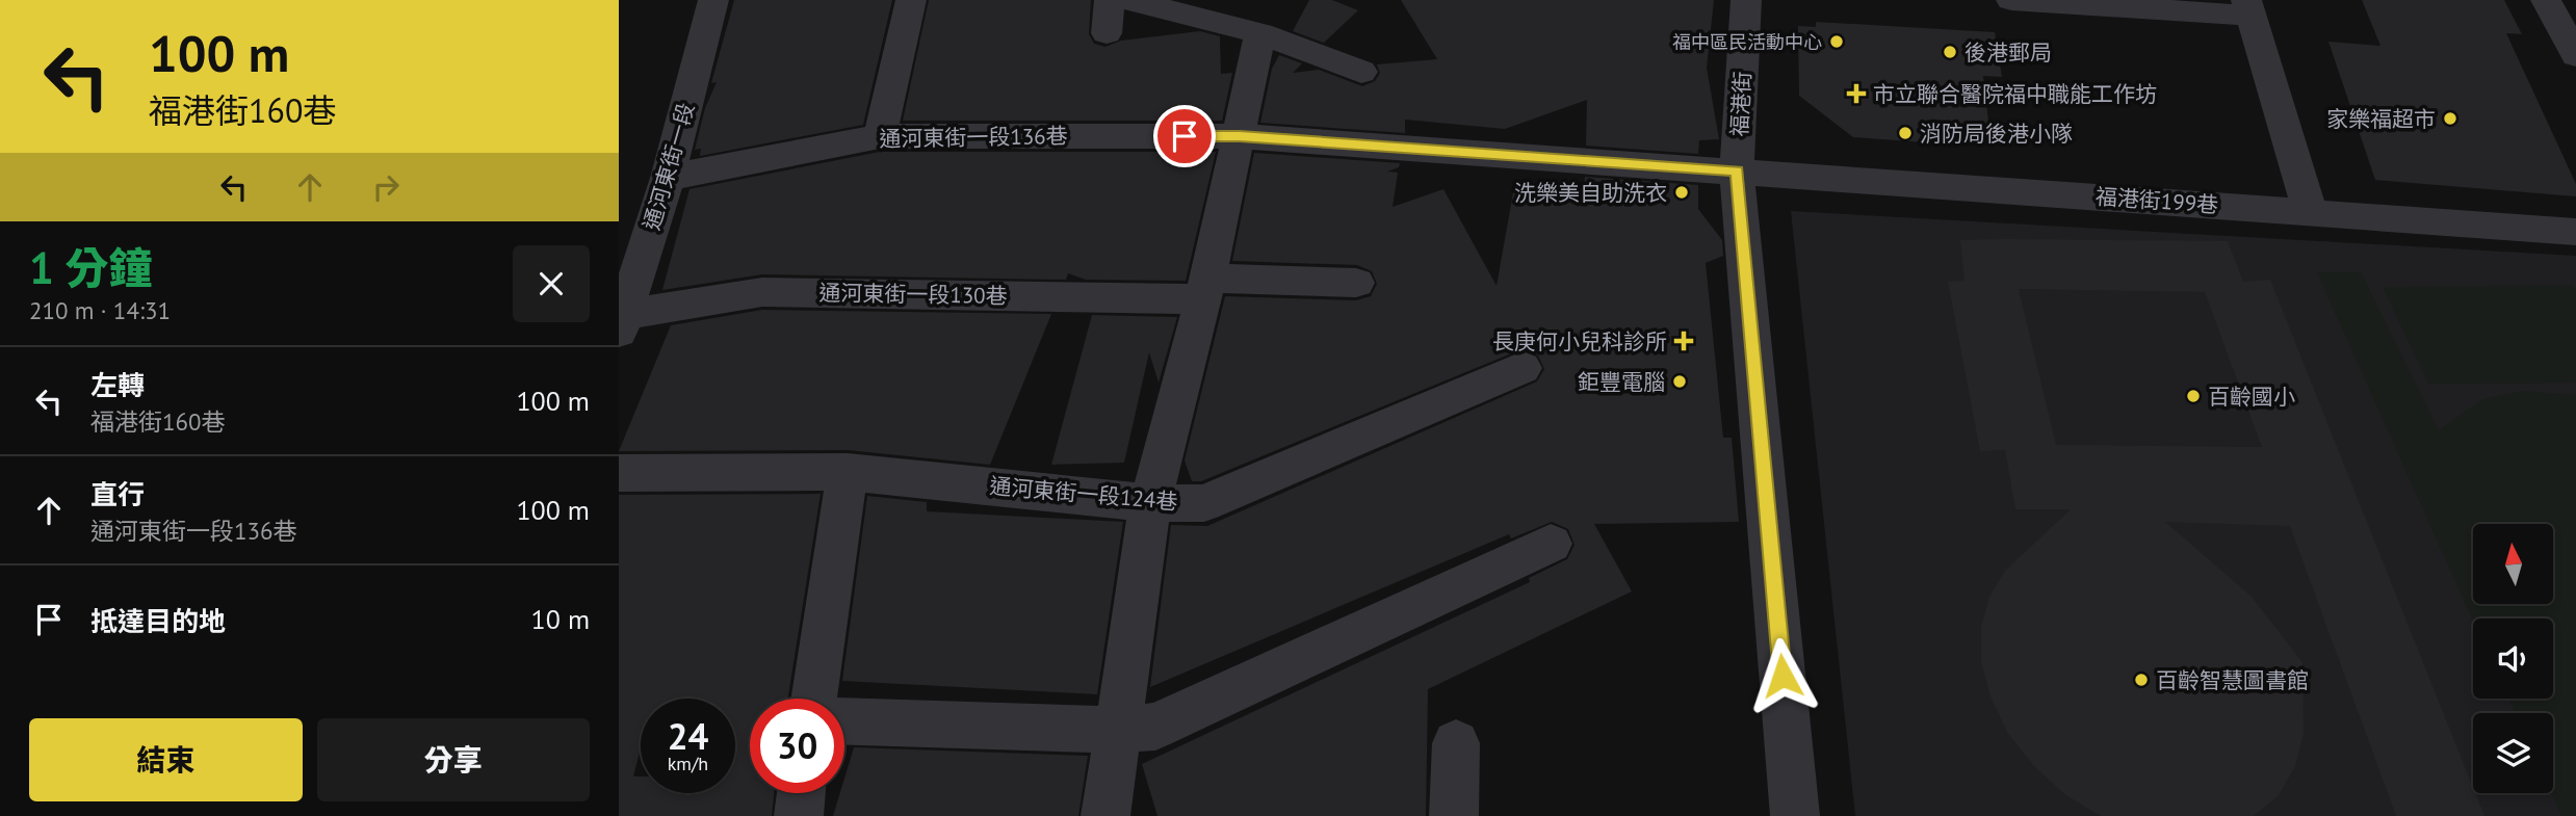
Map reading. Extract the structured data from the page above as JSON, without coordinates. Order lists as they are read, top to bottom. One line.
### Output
{"streets":{"street":["福港街","通河東街一段136巷","通河東街一段","福港街199巷","通河東街一段130巷","通河東街一段124巷"]},"crossings":[["福港街","通河東街一段136巷"],["福港街","福港街199巷"],["通河東街一段136巷","通河東街一段"],["通河東街一段136巷","福港街199巷"],["通河東街一段","通河東街一段130巷"]],"places":{"other":["福中區民活動中心","後港郵局","家樂福超市","消防局後港小隊","洗樂美自助洗衣","鉅豐電腦","百齡國小","百齡智慧圖書館"],"health":["市立聯合醫院福中職能工作坊","長庚何小兒科診所"]},"north":"top","page":{"turn":["100 m","福港街160巷"],"heading":["1 分鐘","210 m · 14:31"],"list":[{"name":"左轉","note":"福港街160巷","value":"100 m"},{"name":"直行","note":"通河東街一段136巷","value":"100 m"},{"name":"抵達目的地","value":"10 m"}],"speed":"24 km/h","limit":"30","buttons":["結束","分享"]}}
